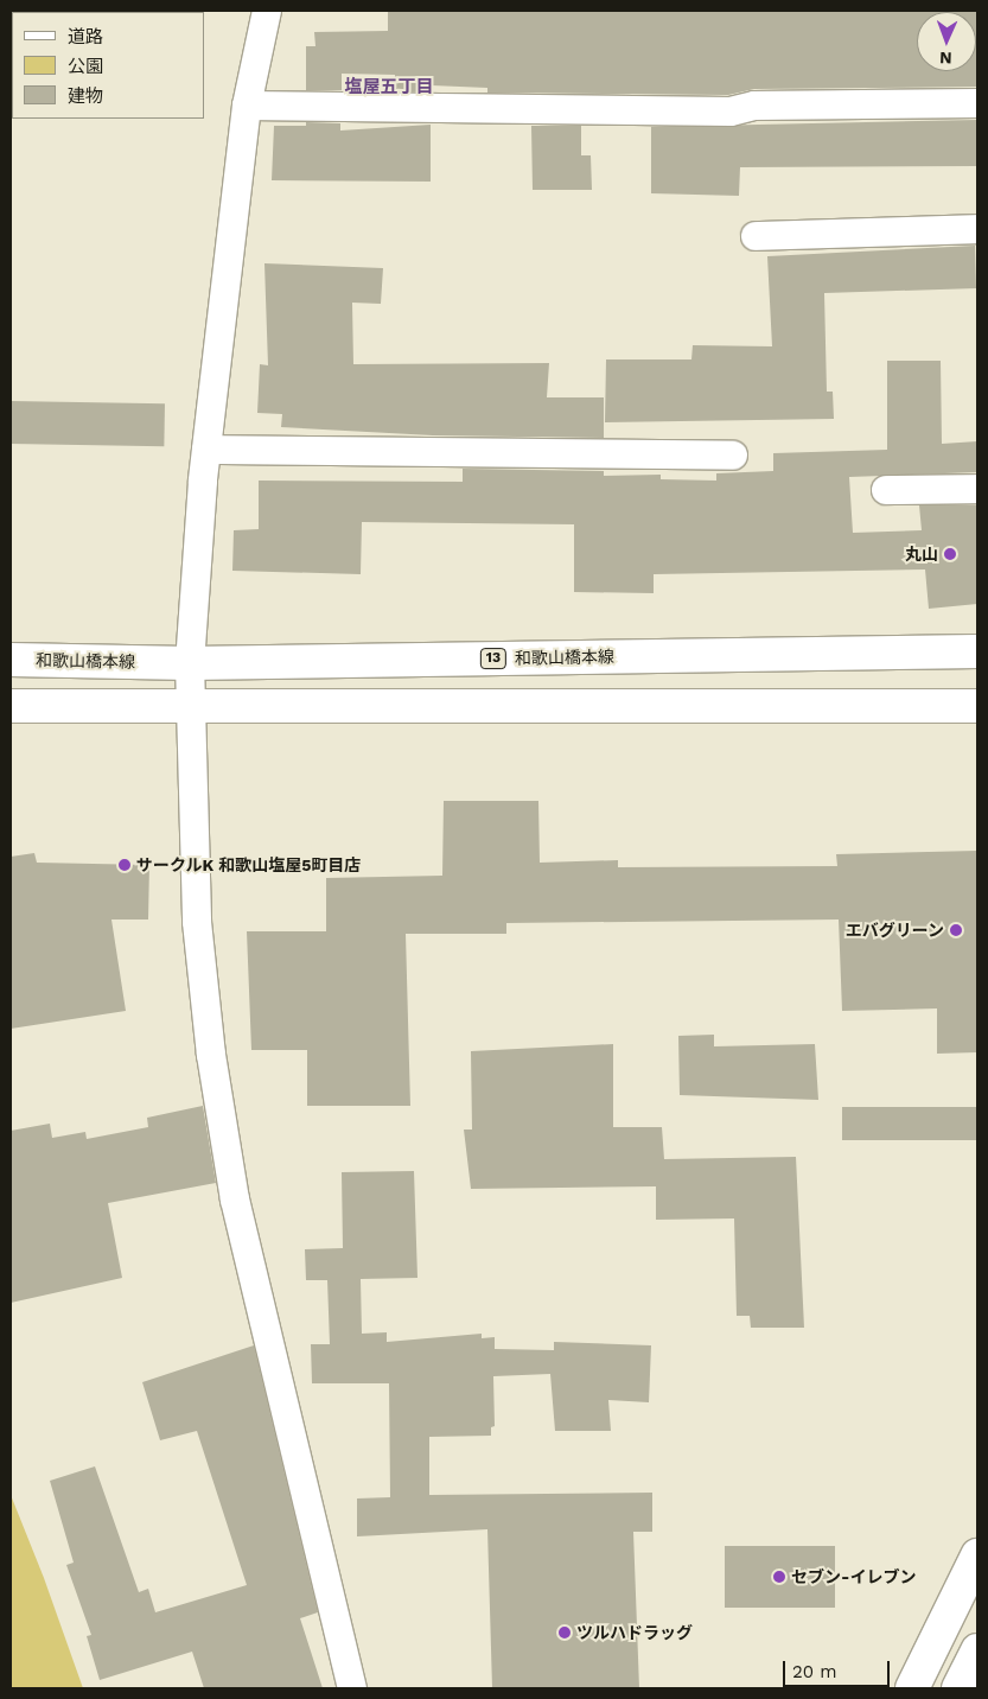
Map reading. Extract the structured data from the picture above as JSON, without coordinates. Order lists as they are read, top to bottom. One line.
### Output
{"streets":{"main road":["和歌山橋本線","13"]},"districts":["塩屋五丁目"],"places":["丸山","サークルK 和歌山塩屋5町目店","エバグリーン","セブン-イレブン","ツルハドラッグ"],"legend":["道路","公園","建物"],"scale_bar":"20 m","north":"bottom"}
